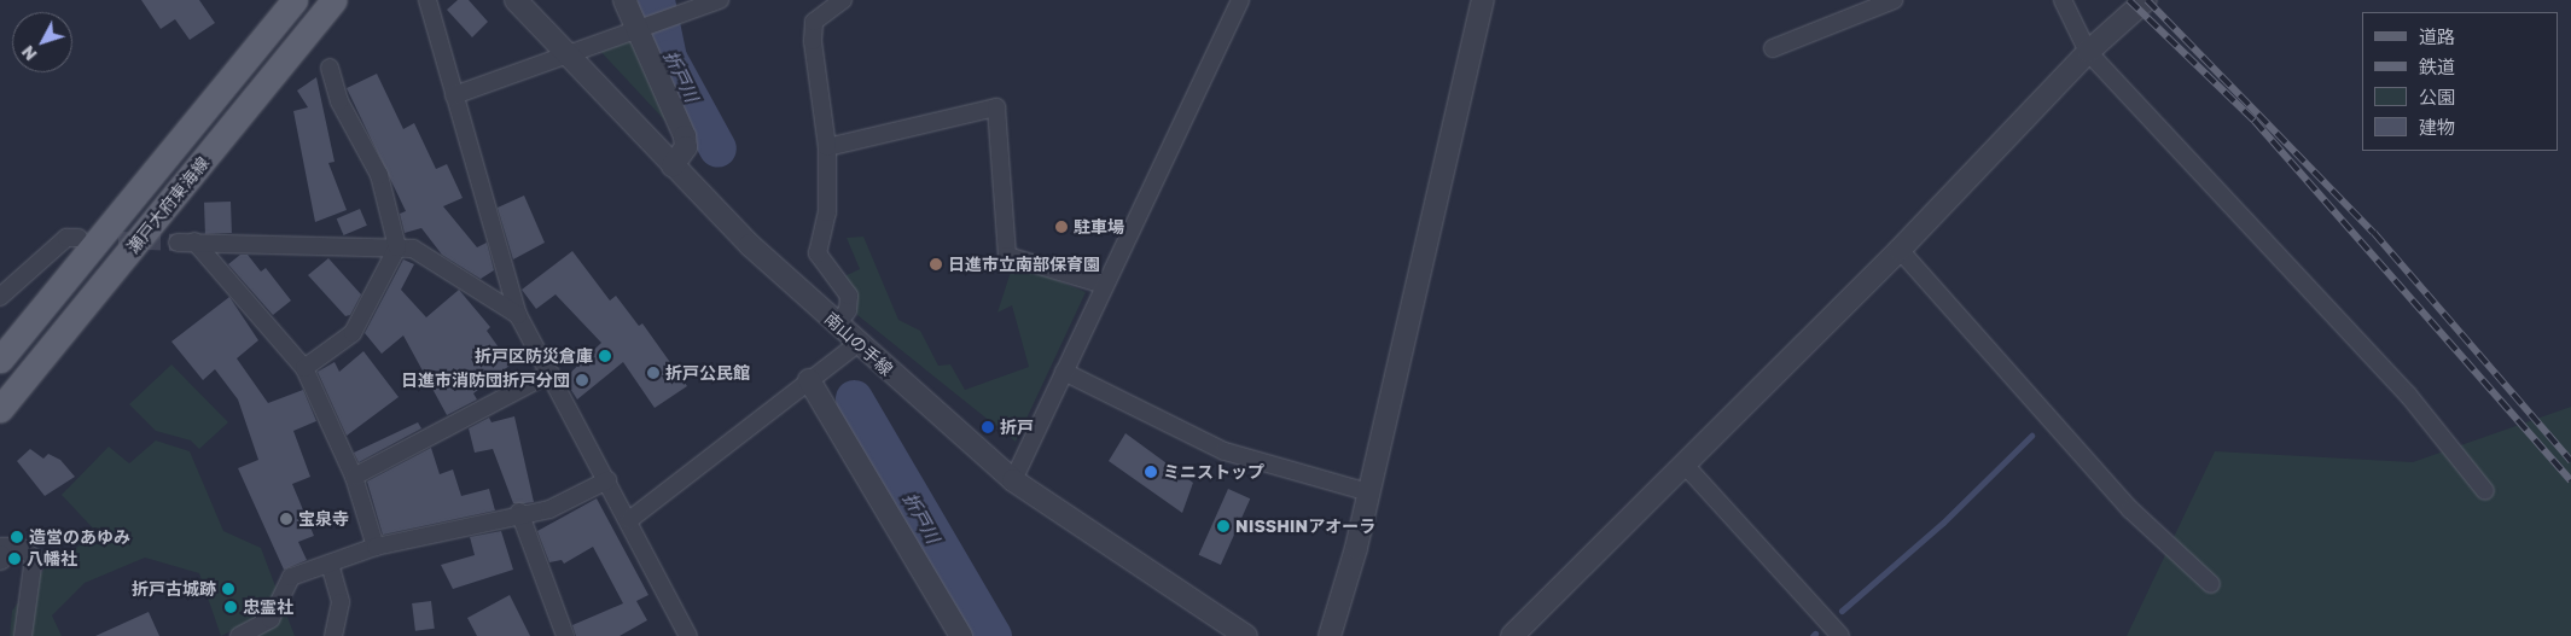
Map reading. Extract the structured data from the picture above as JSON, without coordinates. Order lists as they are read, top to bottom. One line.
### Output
{"streets":{"main road":["瀬戸大府東海線"],"street":["南山の手線"]},"water":["折戸川"],"places":["駐車場","日進市立南部保育園","折戸区防災倉庫","折戸公民館","日進市消防団折戸分団","折戸","ミニストップ","宝泉寺","NISSHINアオーラ","造営のあゆみ","八幡社","折戸古城跡","忠霊社"],"legend":["道路","鉄道","公園","建物"],"north":"bottom left"}
